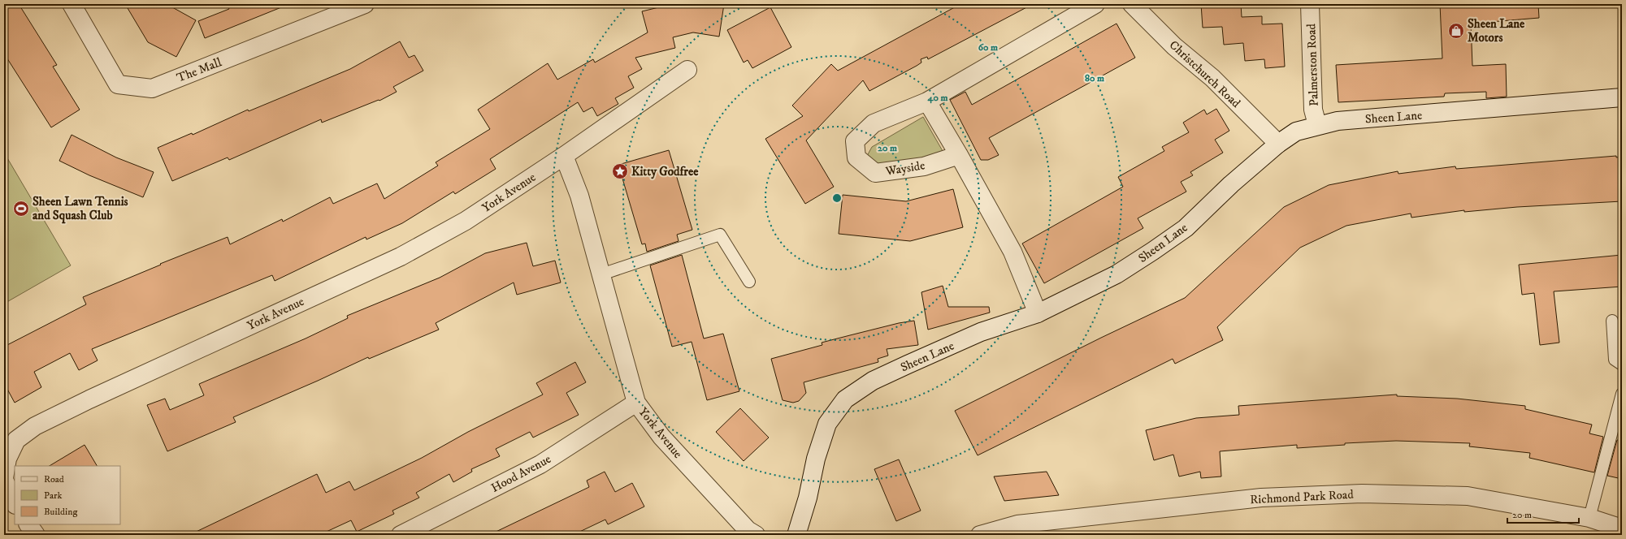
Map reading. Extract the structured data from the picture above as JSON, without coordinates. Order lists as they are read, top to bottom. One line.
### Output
{"streets":{"street":["Palmerston Road","The Mall","Christchurch Road","Sheen Lane","Wayside","York Avenue","Hood Avenue","Richmond Park Road"]},"crossings":[["Palmerston Road","Sheen Lane"],["Christchurch Road","Sheen Lane"],["York Avenue","Hood Avenue"]],"places":{"shop":["Sheen Lane Motors"],"place":["Kitty Godfree"],"sports":["Sheen Lawn Tennis and Squash Club"]},"legend":["Road","Park","Building"],"scale_bar":"20 m","rings":["60 m","80 m","40 m","20 m"]}
